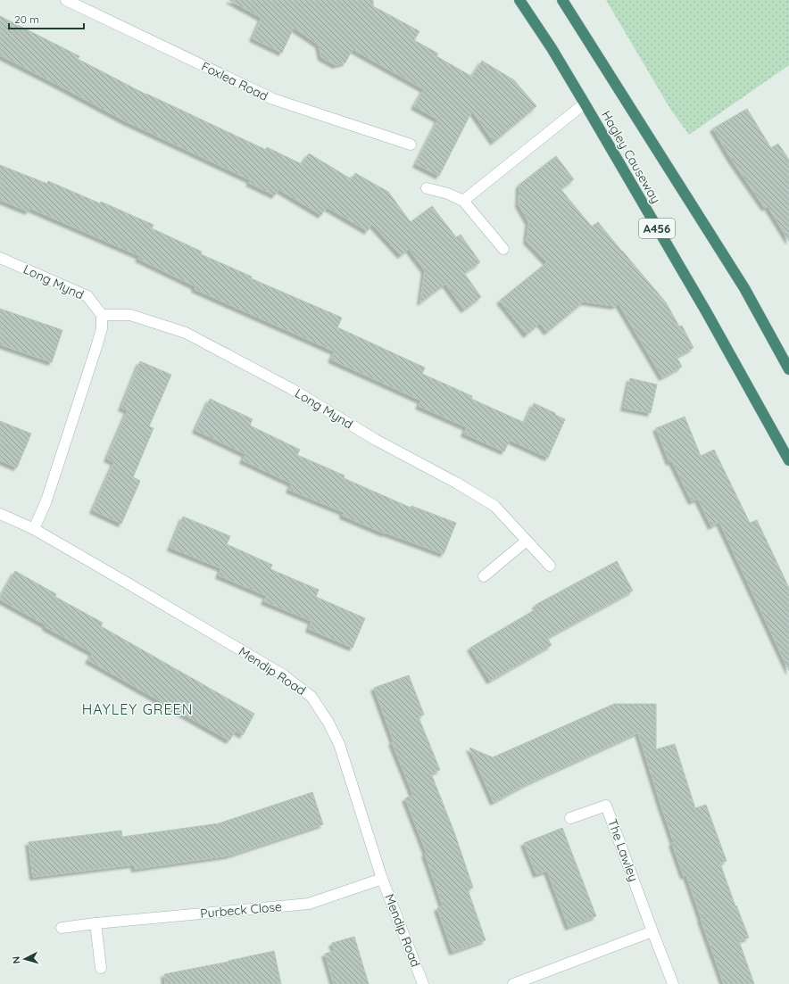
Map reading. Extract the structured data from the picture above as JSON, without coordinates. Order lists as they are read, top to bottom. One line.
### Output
{"streets":{"highway":["Hagley Causeway","A456"],"street":["Foxlea Road","Long Mynd","Mendip Road","The Lawley","Purbeck Close"]},"crossings":[["Mendip Road","Purbeck Close"]],"districts":["HAYLEY GREEN"],"scale_bar":"20 m","north":"left"}
